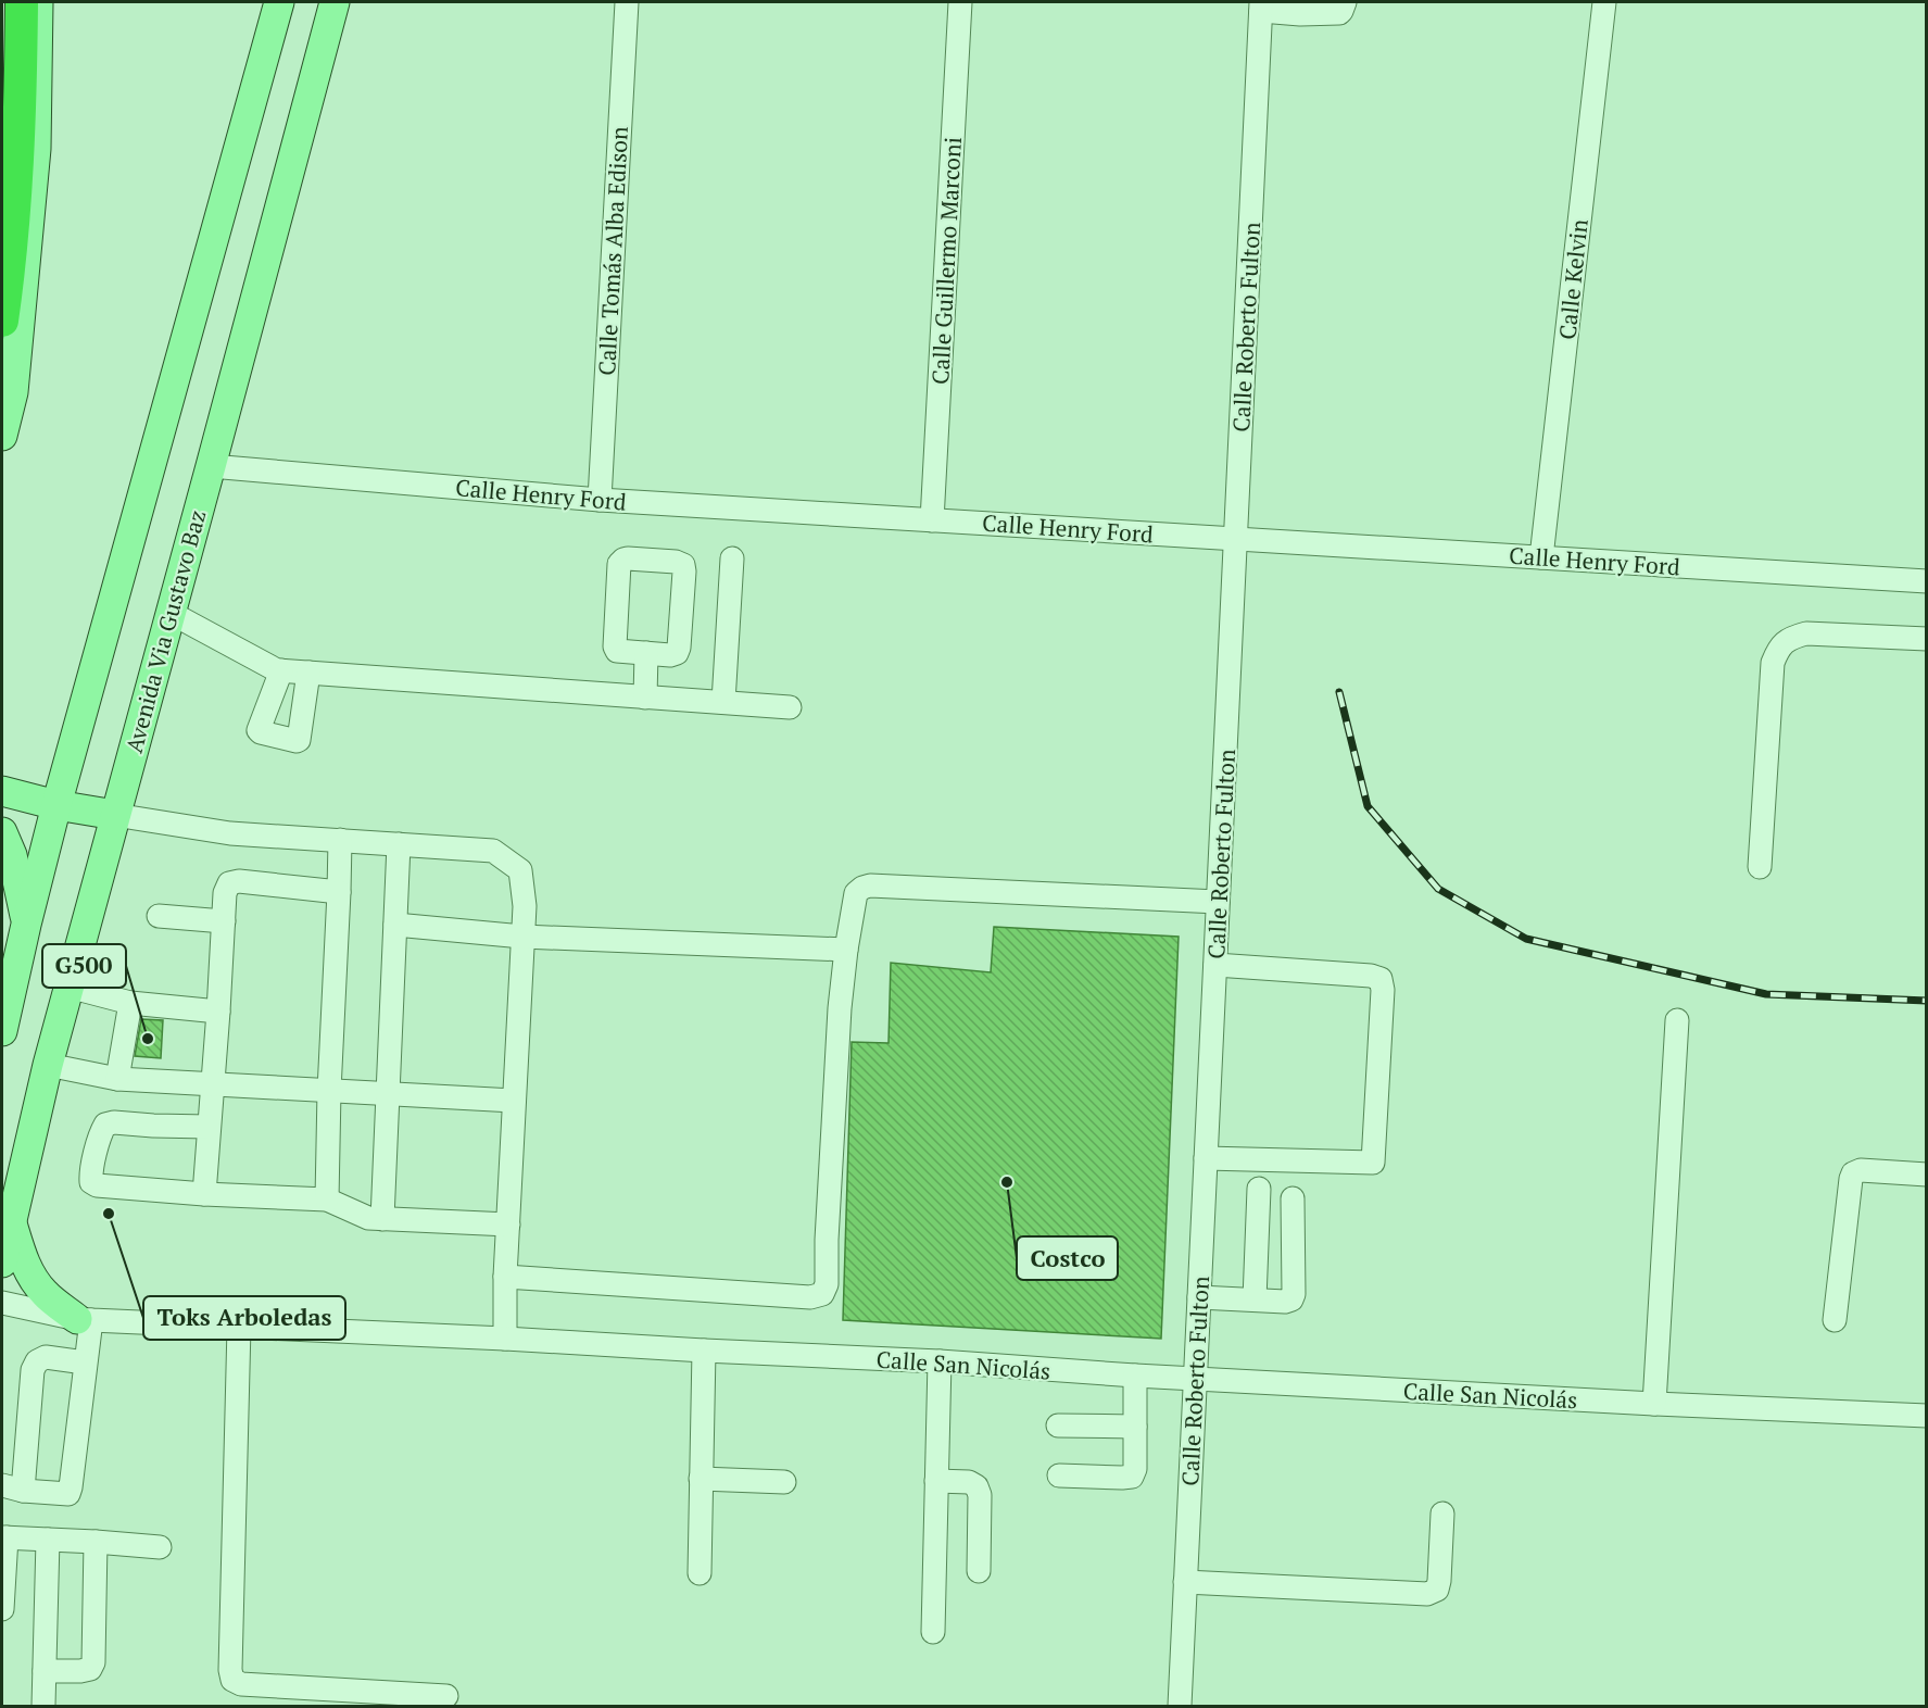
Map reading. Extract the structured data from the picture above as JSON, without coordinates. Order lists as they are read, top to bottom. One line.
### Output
{"streets":{"main road":["Avenida Via Gustavo Baz"],"street":["Calle Tomás Alba Edison","Calle Guillermo Marconi","Calle Kelvin","Calle Roberto Fulton","Calle Henry Ford","Calle San Nicolás"]},"crossings":[["Calle Tomás Alba Edison","Calle Henry Ford"],["Calle Guillermo Marconi","Calle Henry Ford"],["Calle Kelvin","Calle Henry Ford"],["Calle Roberto Fulton","Calle Henry Ford"],["Calle Roberto Fulton","Calle San Nicolás"],["Calle Henry Ford","Avenida Via Gustavo Baz"]],"places":["G500","Costco","Toks Arboledas"]}
